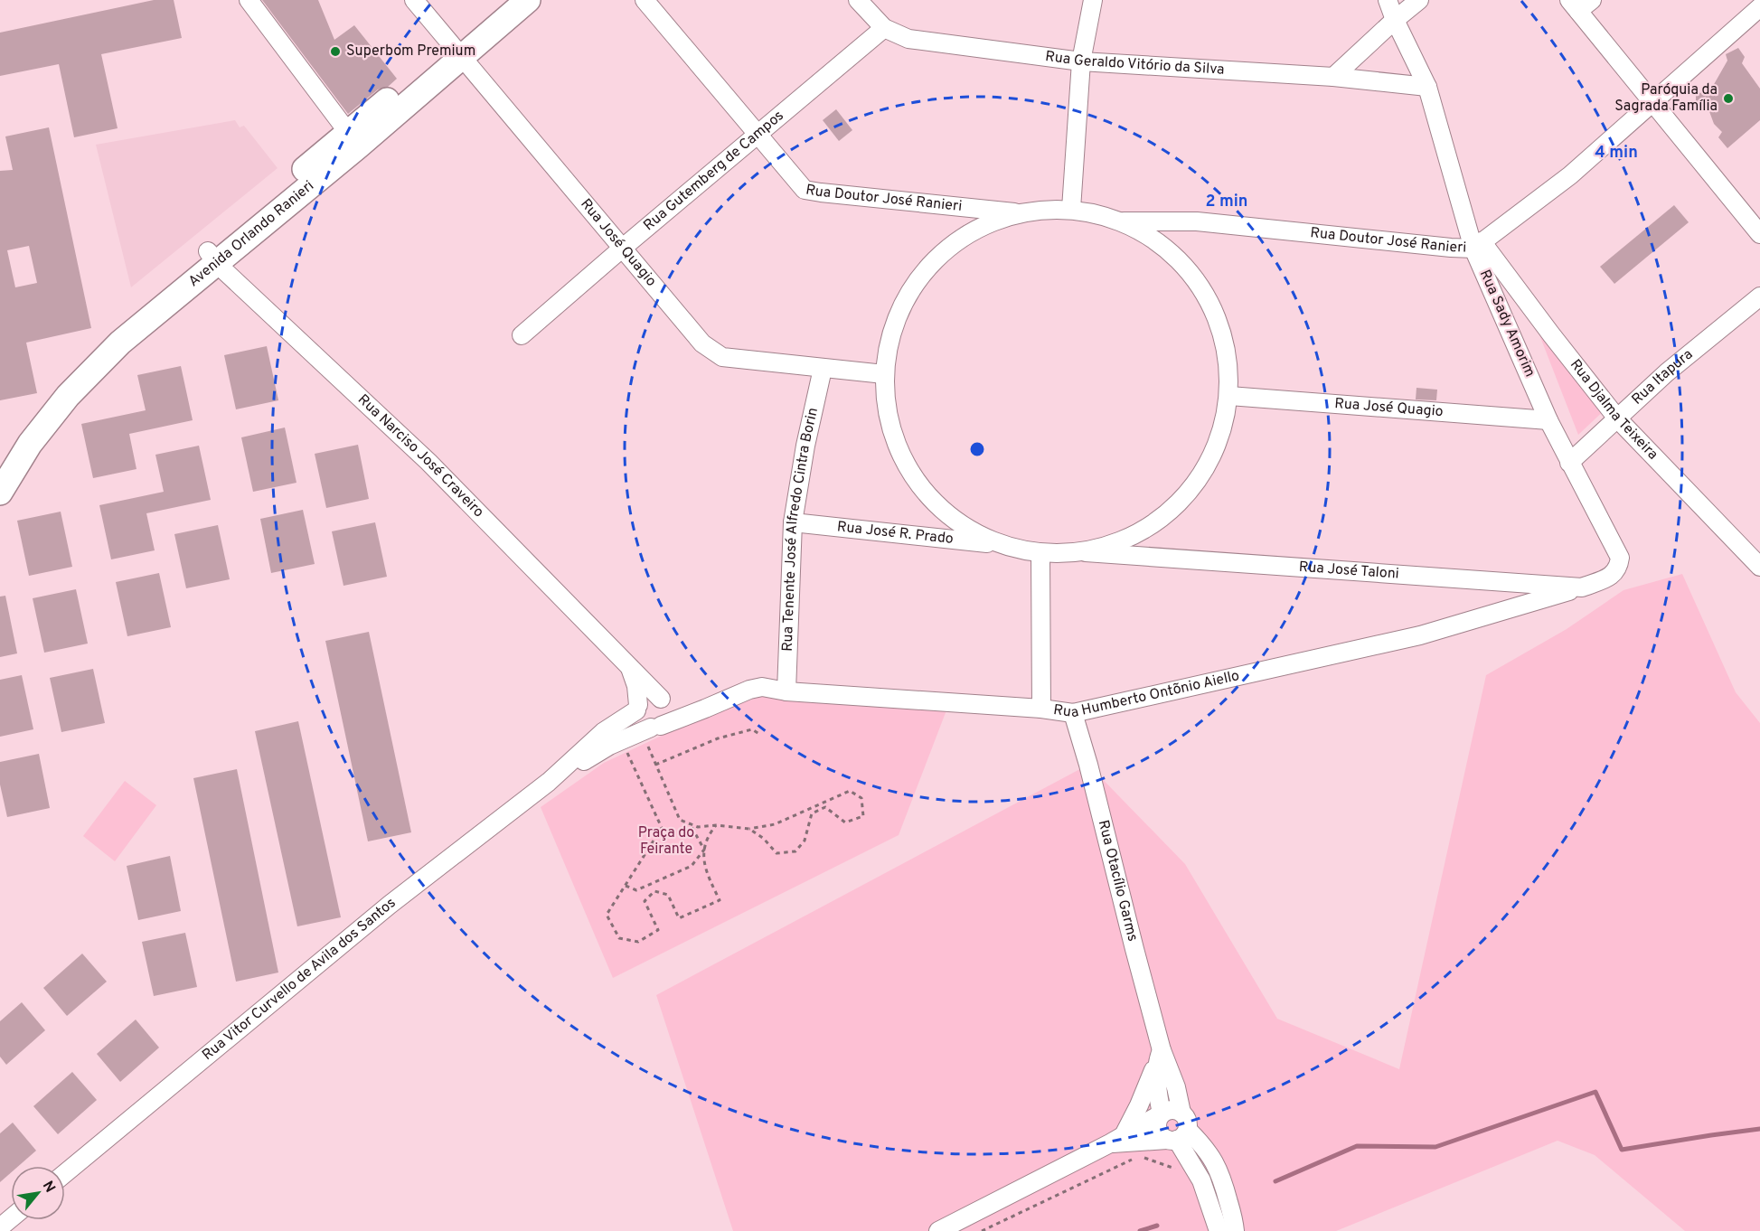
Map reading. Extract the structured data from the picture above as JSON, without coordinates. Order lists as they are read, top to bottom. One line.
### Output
{"streets":{"main road":["Avenida Orlando Ranieri"],"street":["Rua Geraldo Vitório da Silva","Rua Gutemberg de Campos","Rua Doutor José Ranieri","Rua José Quagio","Rua Sady Amorim","Rua Itapura","Rua Djalma Teixeira","Rua Narciso José Craveiro","Rua Tenente José Alfredo Cintra Borin","Rua José R. Prado","Rua José Taloni","Rua Humberto Ontõnio Aiello","Rua Otacílio Garms","Rua Vitor Curvello de Avila dos Santos"]},"crossings":[["Rua Geraldo Vitório da Silva","Rua Gutemberg de Campos"],["Rua Geraldo Vitório da Silva","Rua Sady Amorim"],["Rua Gutemberg de Campos","Rua Doutor José Ranieri"],["Rua Gutemberg de Campos","Rua José Quagio"],["Rua Doutor José Ranieri","Rua Sady Amorim"],["Rua Doutor José Ranieri","Rua Djalma Teixeira"],["Avenida Orlando Ranieri","Rua José Quagio"],["Avenida Orlando Ranieri","Rua Narciso José Craveiro"],["Rua José Quagio","Rua Sady Amorim"],["Rua José Quagio","Rua Tenente José Alfredo Cintra Borin"],["Rua Sady Amorim","Rua Itapura"],["Rua Sady Amorim","Rua Djalma Teixeira"],["Rua Sady Amorim","Rua José Taloni"],["Rua Itapura","Rua Djalma Teixeira"],["Rua Narciso José Craveiro","Rua Vitor Curvello de Avila dos Santos"],["Rua Tenente José Alfredo Cintra Borin","Rua José R. Prado"],["Rua Tenente José Alfredo Cintra Borin","Rua Humberto Ontõnio Aiello"],["Rua José Taloni","Rua Humberto Ontõnio Aiello"],["Rua Humberto Ontõnio Aiello","Rua Otacílio Garms"]],"parks":["Praça do Feirante"],"places":["Superbom Premium","Paróquia da Sagrada Família"],"north":"top right","rings":["4 min","2 min"]}
